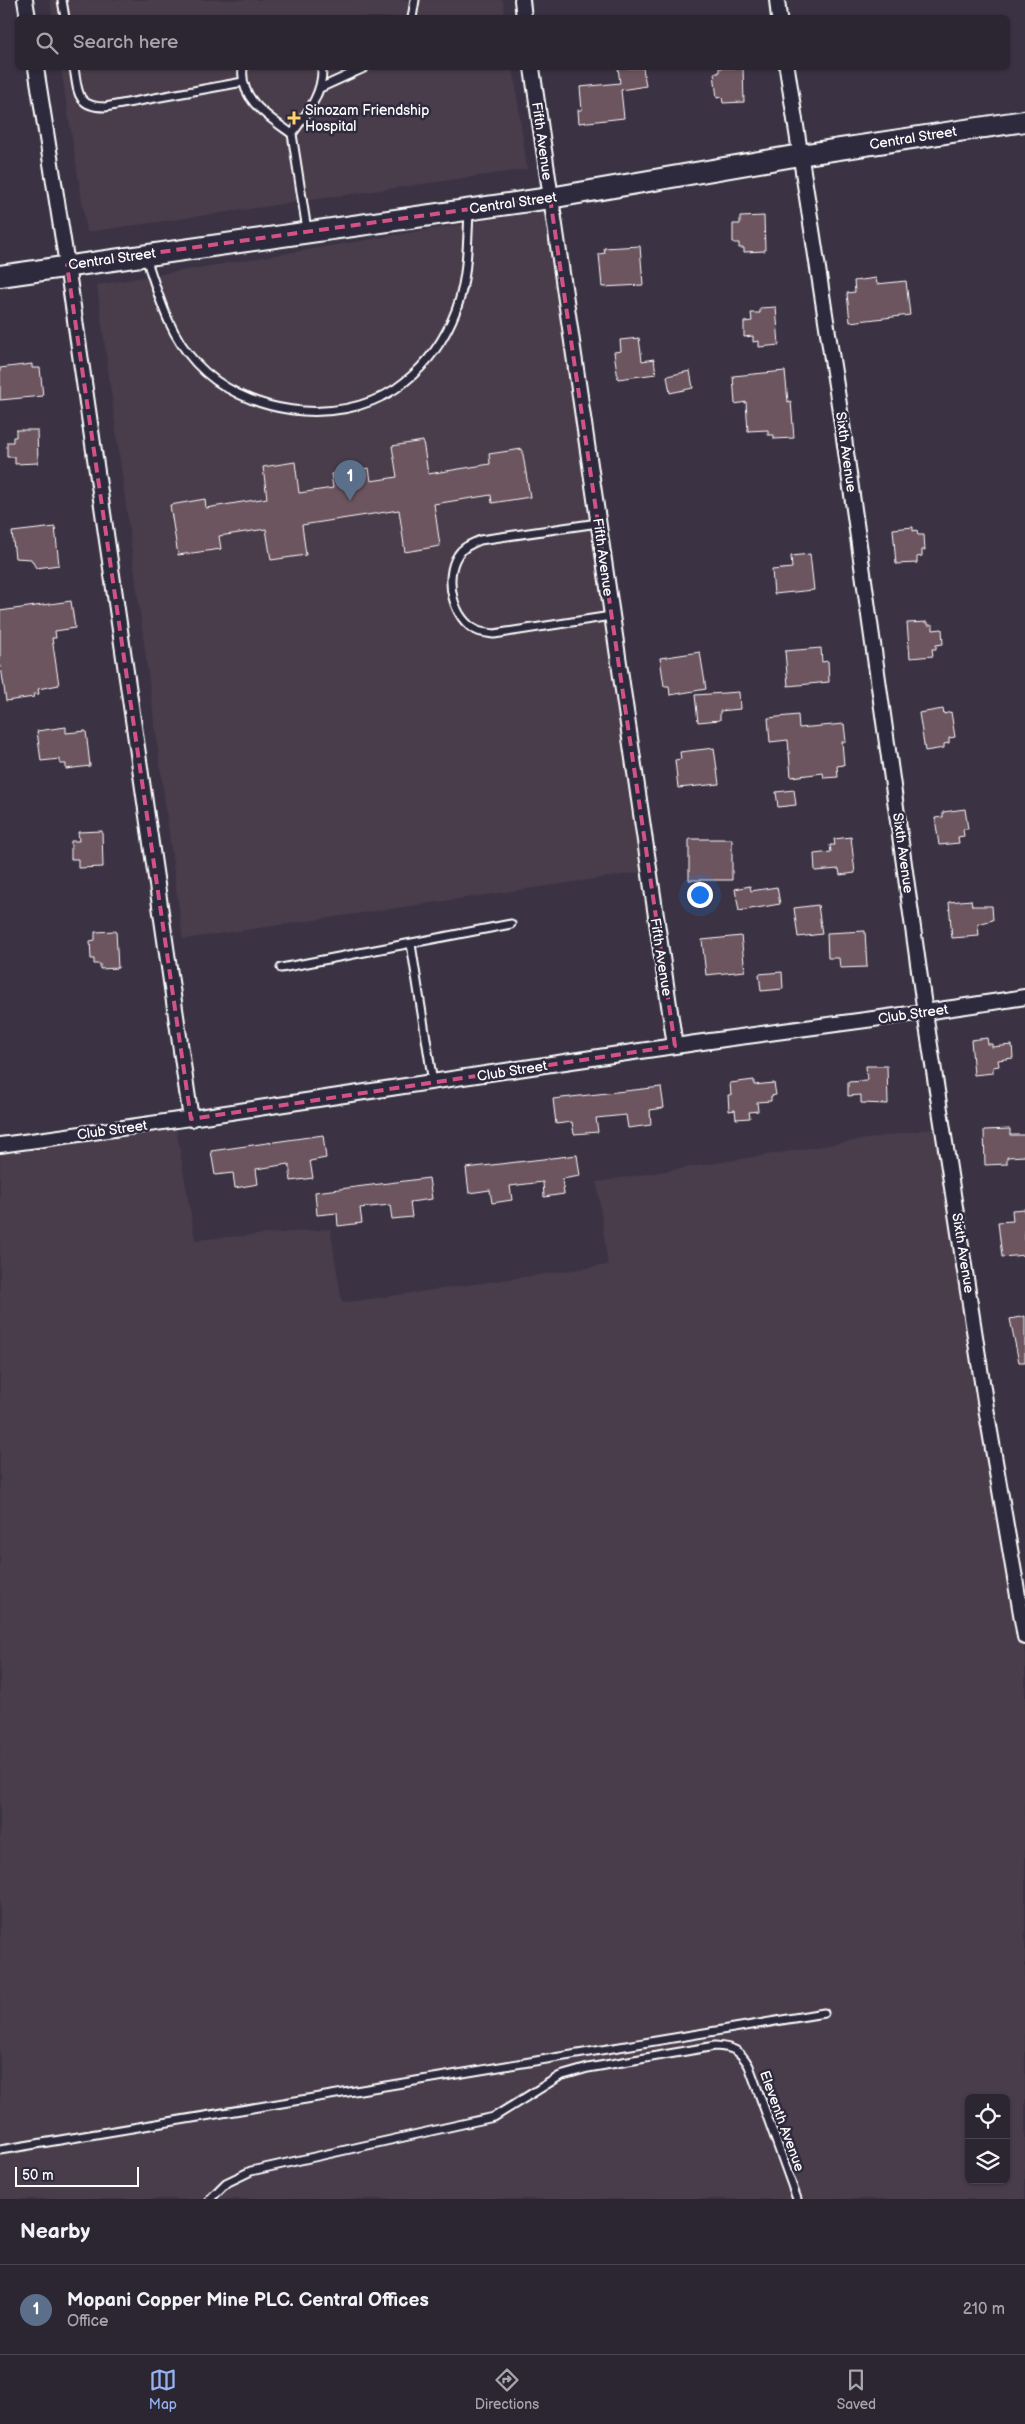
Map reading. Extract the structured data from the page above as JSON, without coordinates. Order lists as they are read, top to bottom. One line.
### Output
{"streets":{"main road":["Central Street"],"street":["Fifth Avenue","Sixth Avenue","Club Street"],"lane":["Eleventh Avenue"]},"crossings":[["Central Street","Fifth Avenue"],["Central Street","Sixth Avenue"],["Fifth Avenue","Club Street"],["Sixth Avenue","Club Street"]],"places":{"health":["Sinozam Friendship Hospital"]},"scale_bar":"50 m","page":{"search":"Search here","pins":"1","scale":"50 m","heading":"Nearby","list":[{"mark":"1","name":"Mopani Copper Mine PLC. Central Offices","note":"Office","value":"210 m"}],"nav":["Map","Directions","Saved"]}}
